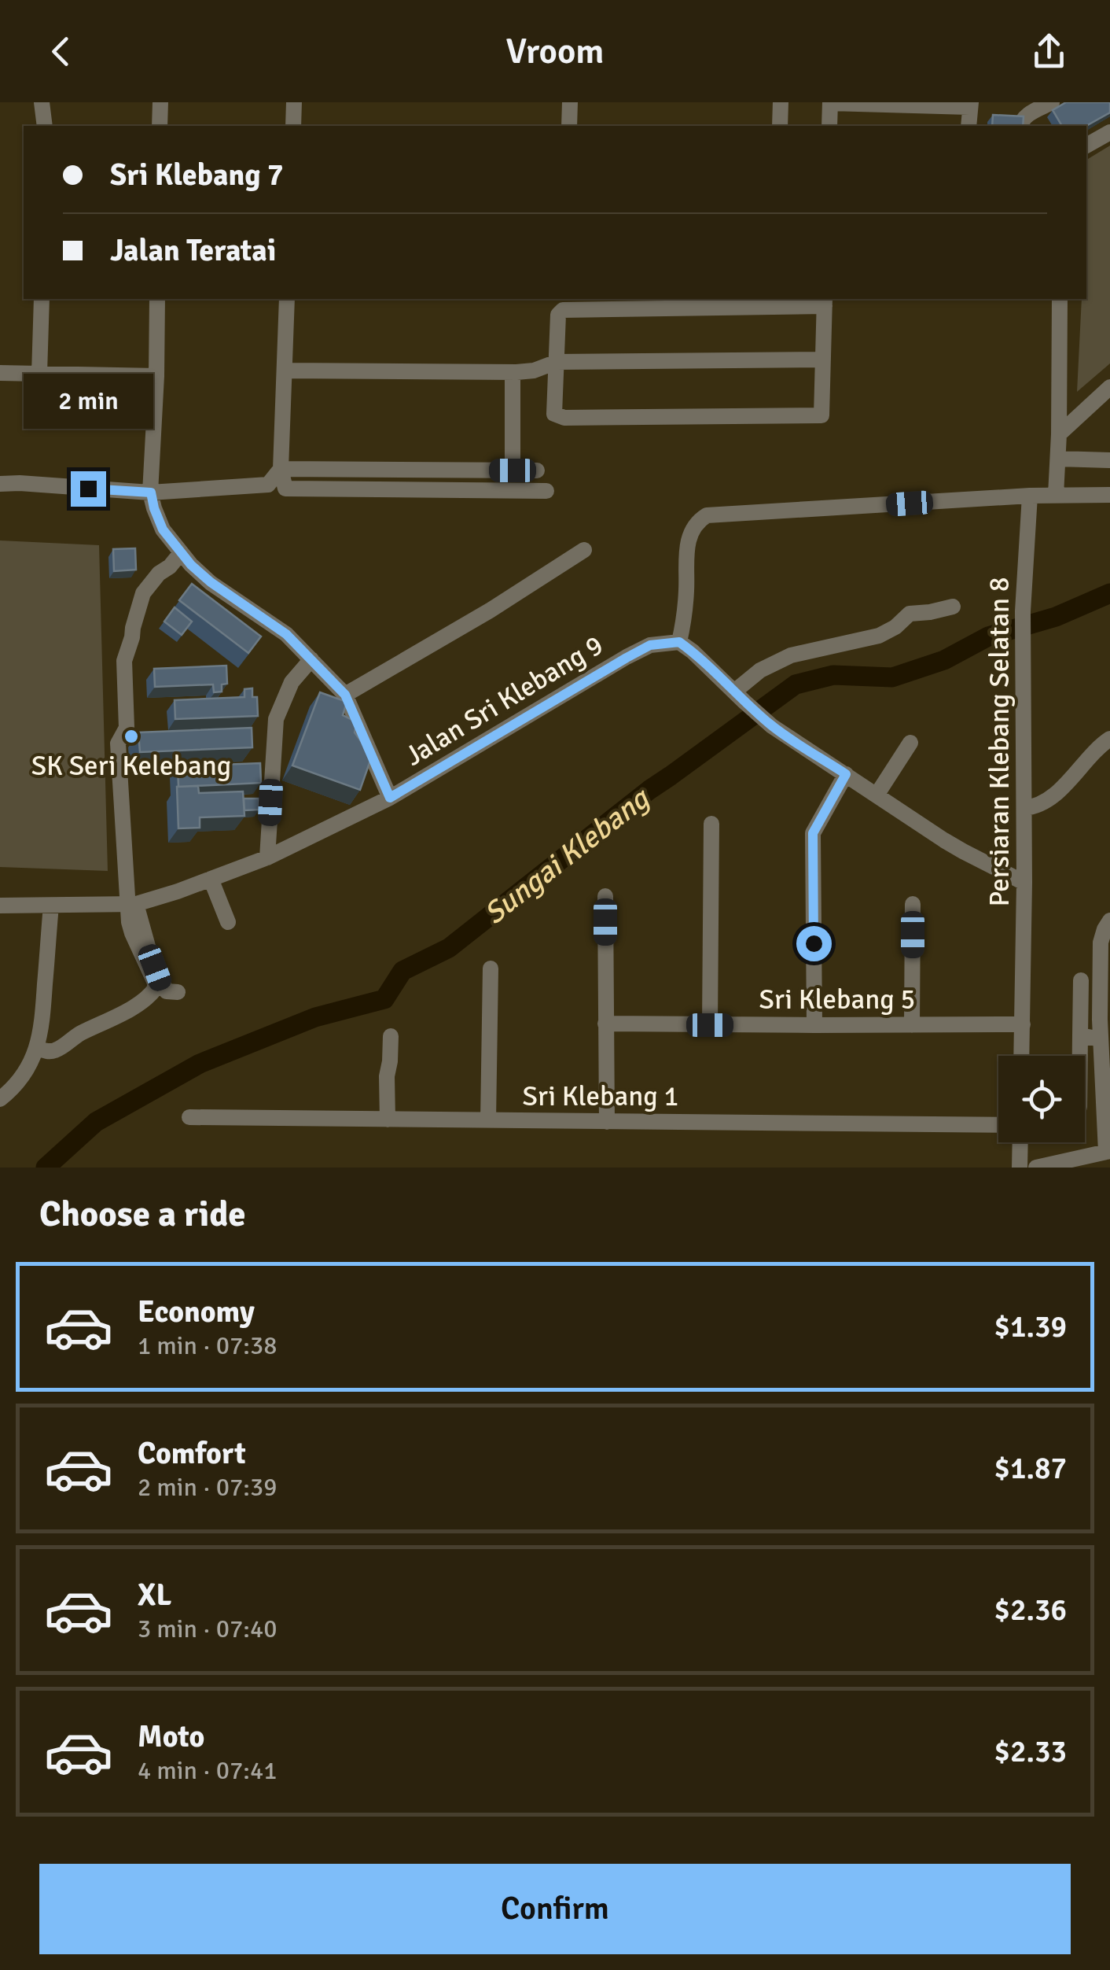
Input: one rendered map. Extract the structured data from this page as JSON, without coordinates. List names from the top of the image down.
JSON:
{
  "streets": {
    "street": [
      "Jalan Sri Klebang 9",
      "Persiaran Klebang Selatan 8",
      "Sri Klebang 5",
      "Sri Klebang 1"
    ]
  },
  "crossings": [
    ["Persiaran Klebang Selatan 8", "Sri Klebang 5"]
  ],
  "water": ["Sungai Klebang"],
  "places": ["SK Seri Kelebang"],
  "page": {
    "header": "Vroom",
    "banner": ["Sri Klebang 7", "Jalan Teratai"],
    "bubble": "2 min",
    "heading": "Choose a ride",
    "list": [
      {
        "name": "Economy",
        "note": "1 min · 07:38",
        "value": "$1.39"
      },
      {
        "name": "Comfort",
        "note": "2 min · 07:39",
        "value": "$1.87"
      },
      {
        "name": "XL",
        "note": "3 min · 07:40",
        "value": "$2.36"
      },
      {
        "name": "Moto",
        "note": "4 min · 07:41",
        "value": "$2.33"
      }
    ],
    "buttons": "Confirm"
  }
}
